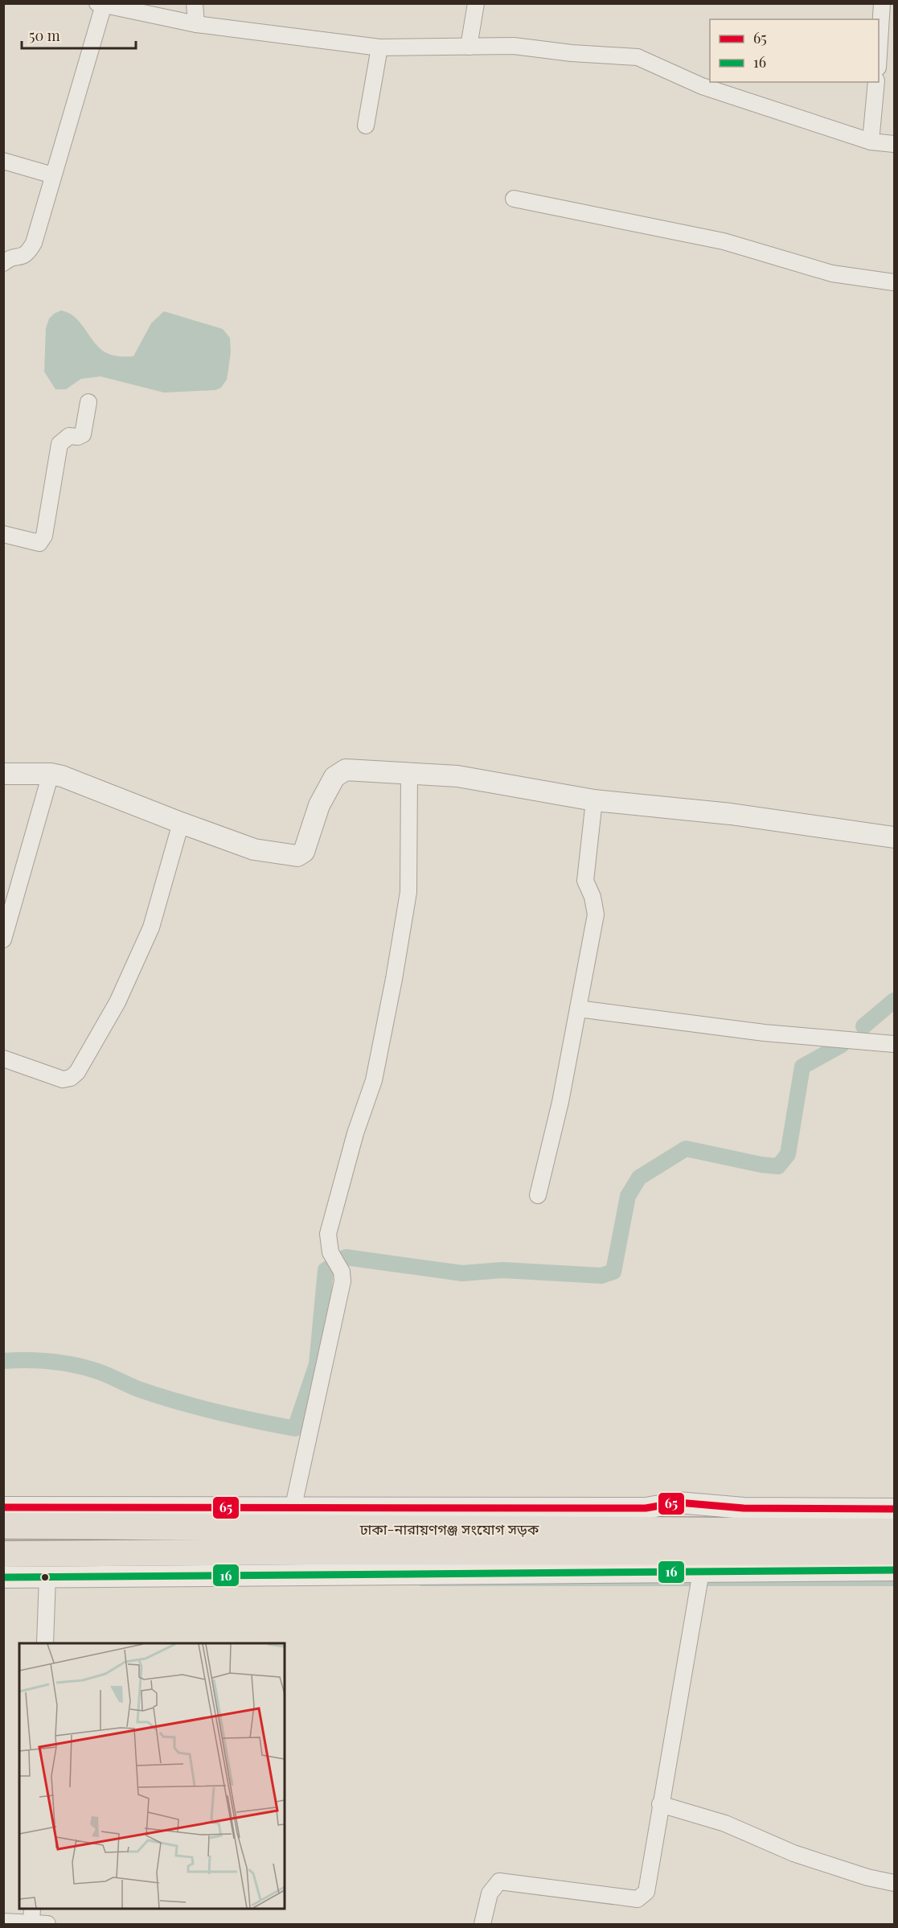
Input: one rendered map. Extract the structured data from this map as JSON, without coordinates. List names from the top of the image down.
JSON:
{
  "streets": {
    "main road": ["ঢাকা-নারায়ণগঞ্জ সংযোগ সড়ক"]
  },
  "lines": ["transit line 65", "transit line 16"],
  "legend": ["65", "16"],
  "scale_bar": "50 m"
}
